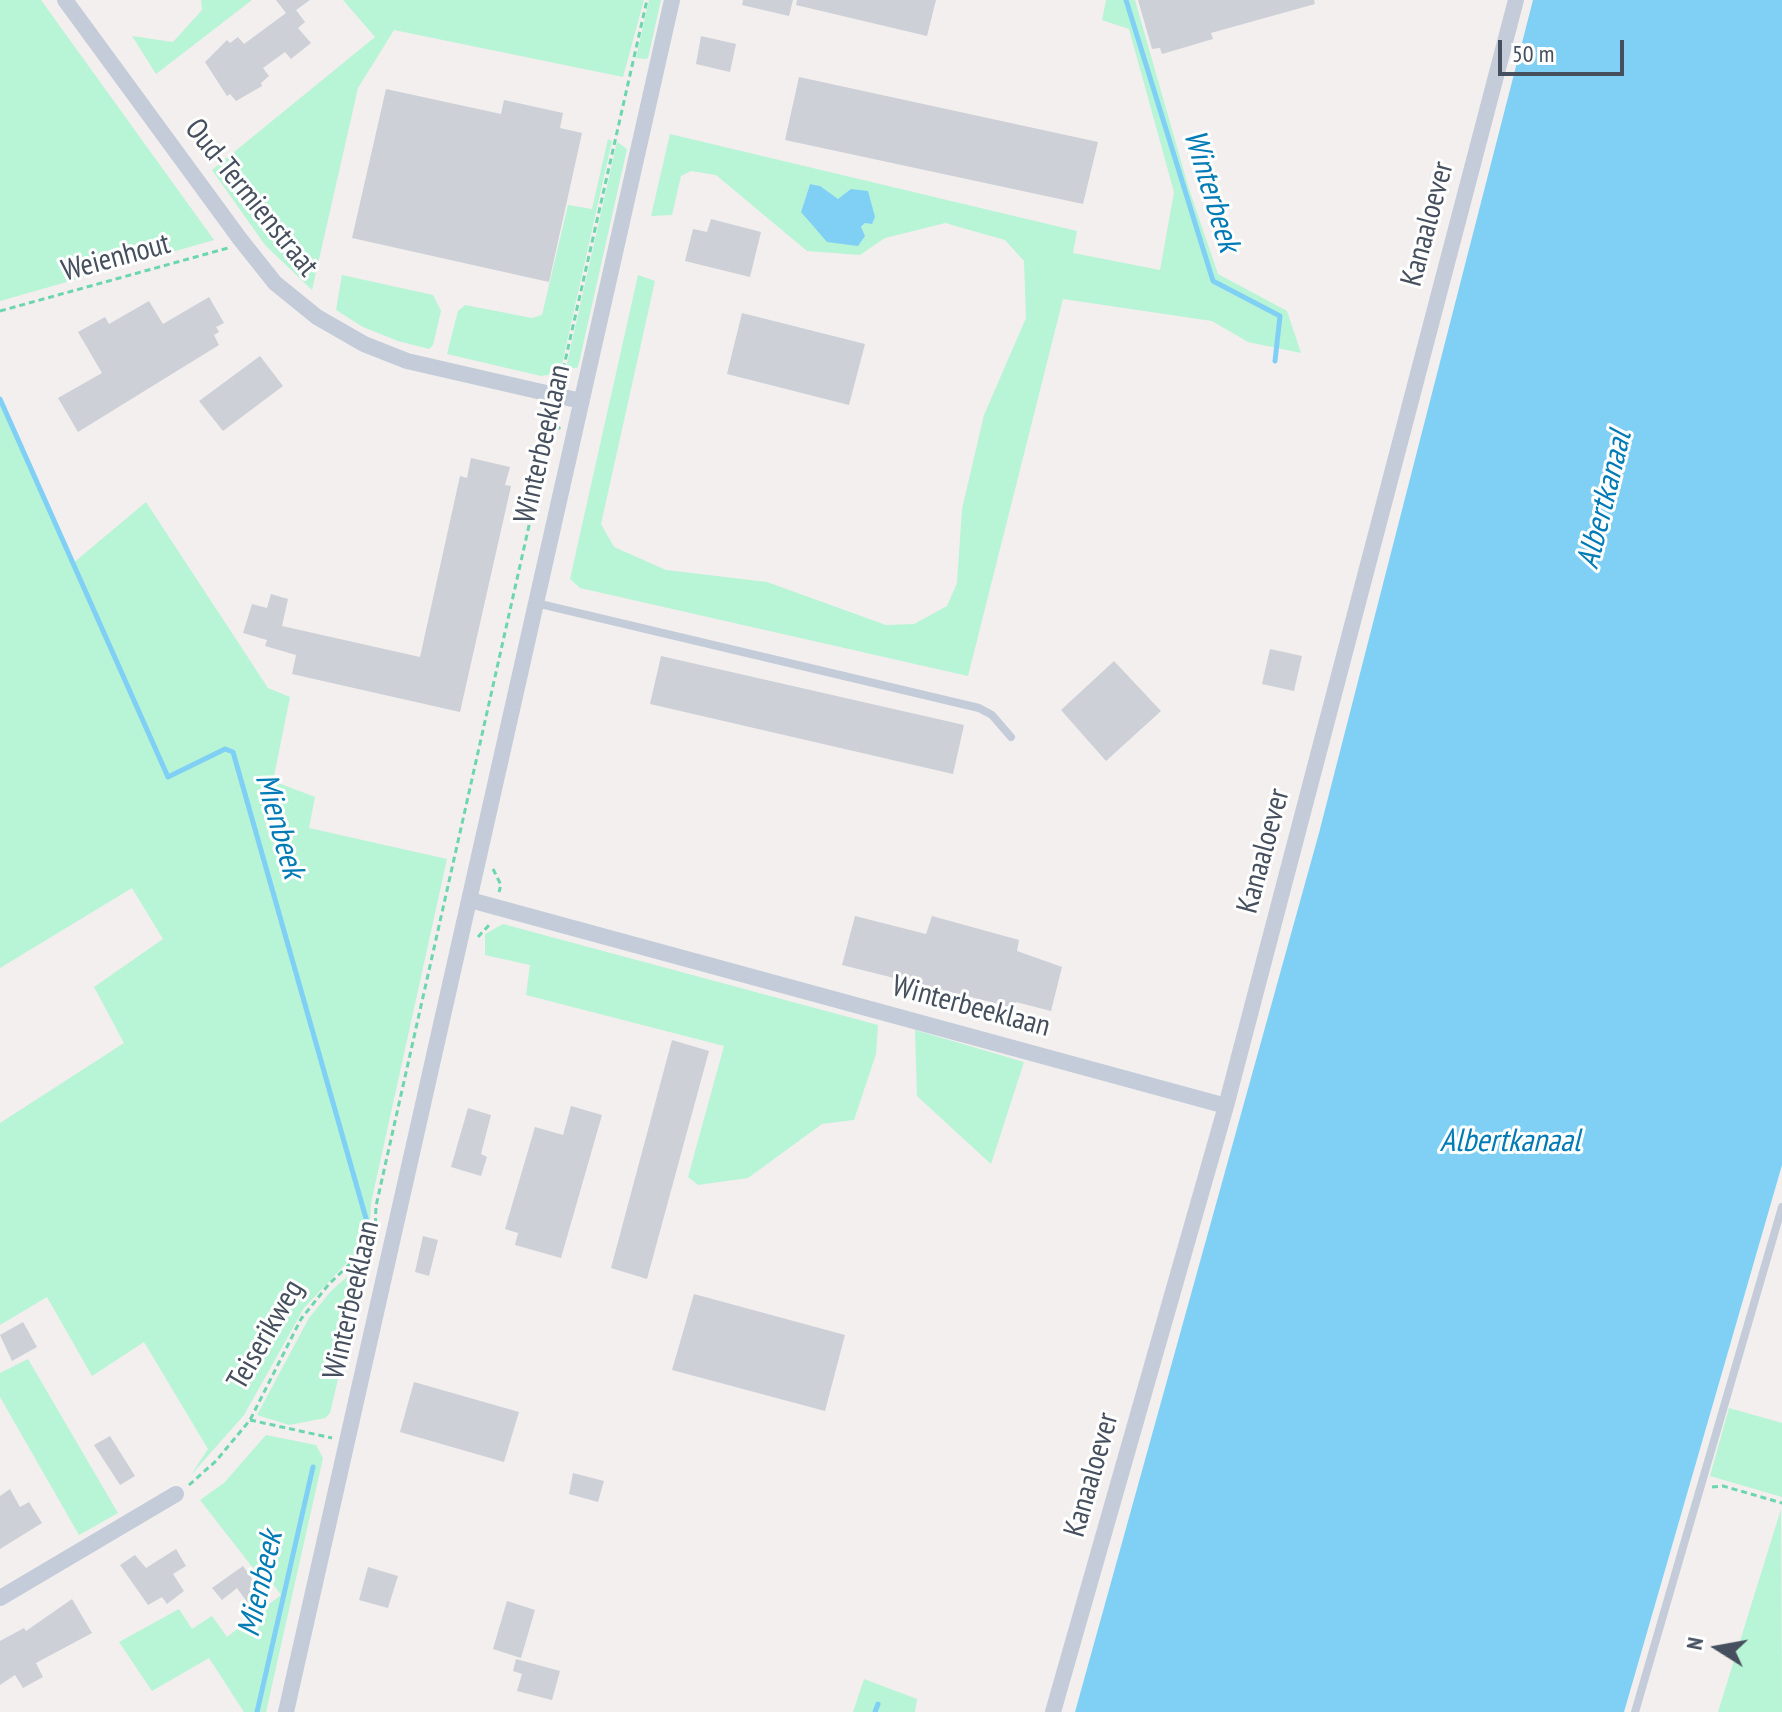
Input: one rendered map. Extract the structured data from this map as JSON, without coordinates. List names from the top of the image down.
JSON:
{
  "streets": {
    "street": ["Oud-Termienstraat", "Kanaaloever", "Winterbeeklaan"],
    "path": ["Weienhout", "Teiserikweg"]
  },
  "crossings": [
    ["Oud-Termienstraat", "Weienhout"],
    ["Oud-Termienstraat", "Winterbeeklaan"],
    ["Kanaaloever", "Winterbeeklaan"],
    ["Winterbeeklaan", "Teiserikweg"]
  ],
  "water": ["Winterbeek", "Albertkanaal", "Mienbeek"],
  "scale_bar": "50 m",
  "north": "left"
}
